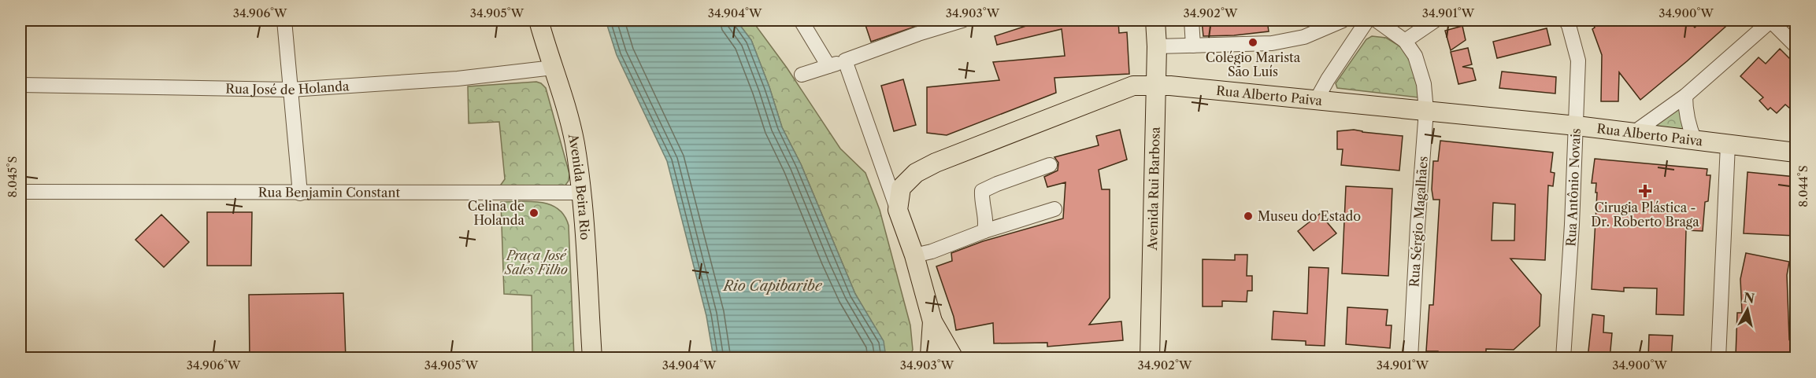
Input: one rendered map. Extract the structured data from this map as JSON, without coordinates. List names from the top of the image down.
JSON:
{
  "streets": {
    "main road": ["Rua Alberto Paiva", "Avenida Beira Rio", "Avenida Rui Barbosa"],
    "street": [
      "Rua José de Holanda",
      "Rua Antônio Novais",
      "Rua Benjamin Constant",
      "Rua Sérgio Magalhães"
    ]
  },
  "crossings": [
    ["Rua José de Holanda", "Avenida Beira Rio"],
    ["Rua Alberto Paiva", "Rua Antônio Novais"],
    ["Rua Alberto Paiva", "Avenida Rui Barbosa"],
    ["Rua Alberto Paiva", "Rua Sérgio Magalhães"],
    ["Avenida Beira Rio", "Rua Benjamin Constant"]
  ],
  "water": ["Rio Capibaribe"],
  "parks": ["Praça José Sales Filho"],
  "places": {
    "other": ["Colégio Marista São Luís", "Celina de Holanda", "Museu do Estado"],
    "health": ["Cirugia Plástica - Dr. Roberto Braga"]
  },
  "north": "top",
  "coordinates": [
    "34.906°W",
    "34.905°W",
    "34.904°W",
    "34.903°W",
    "34.902°W",
    "34.901°W",
    "34.900°W",
    "8.045°S",
    "8.044°S"
  ]
}
